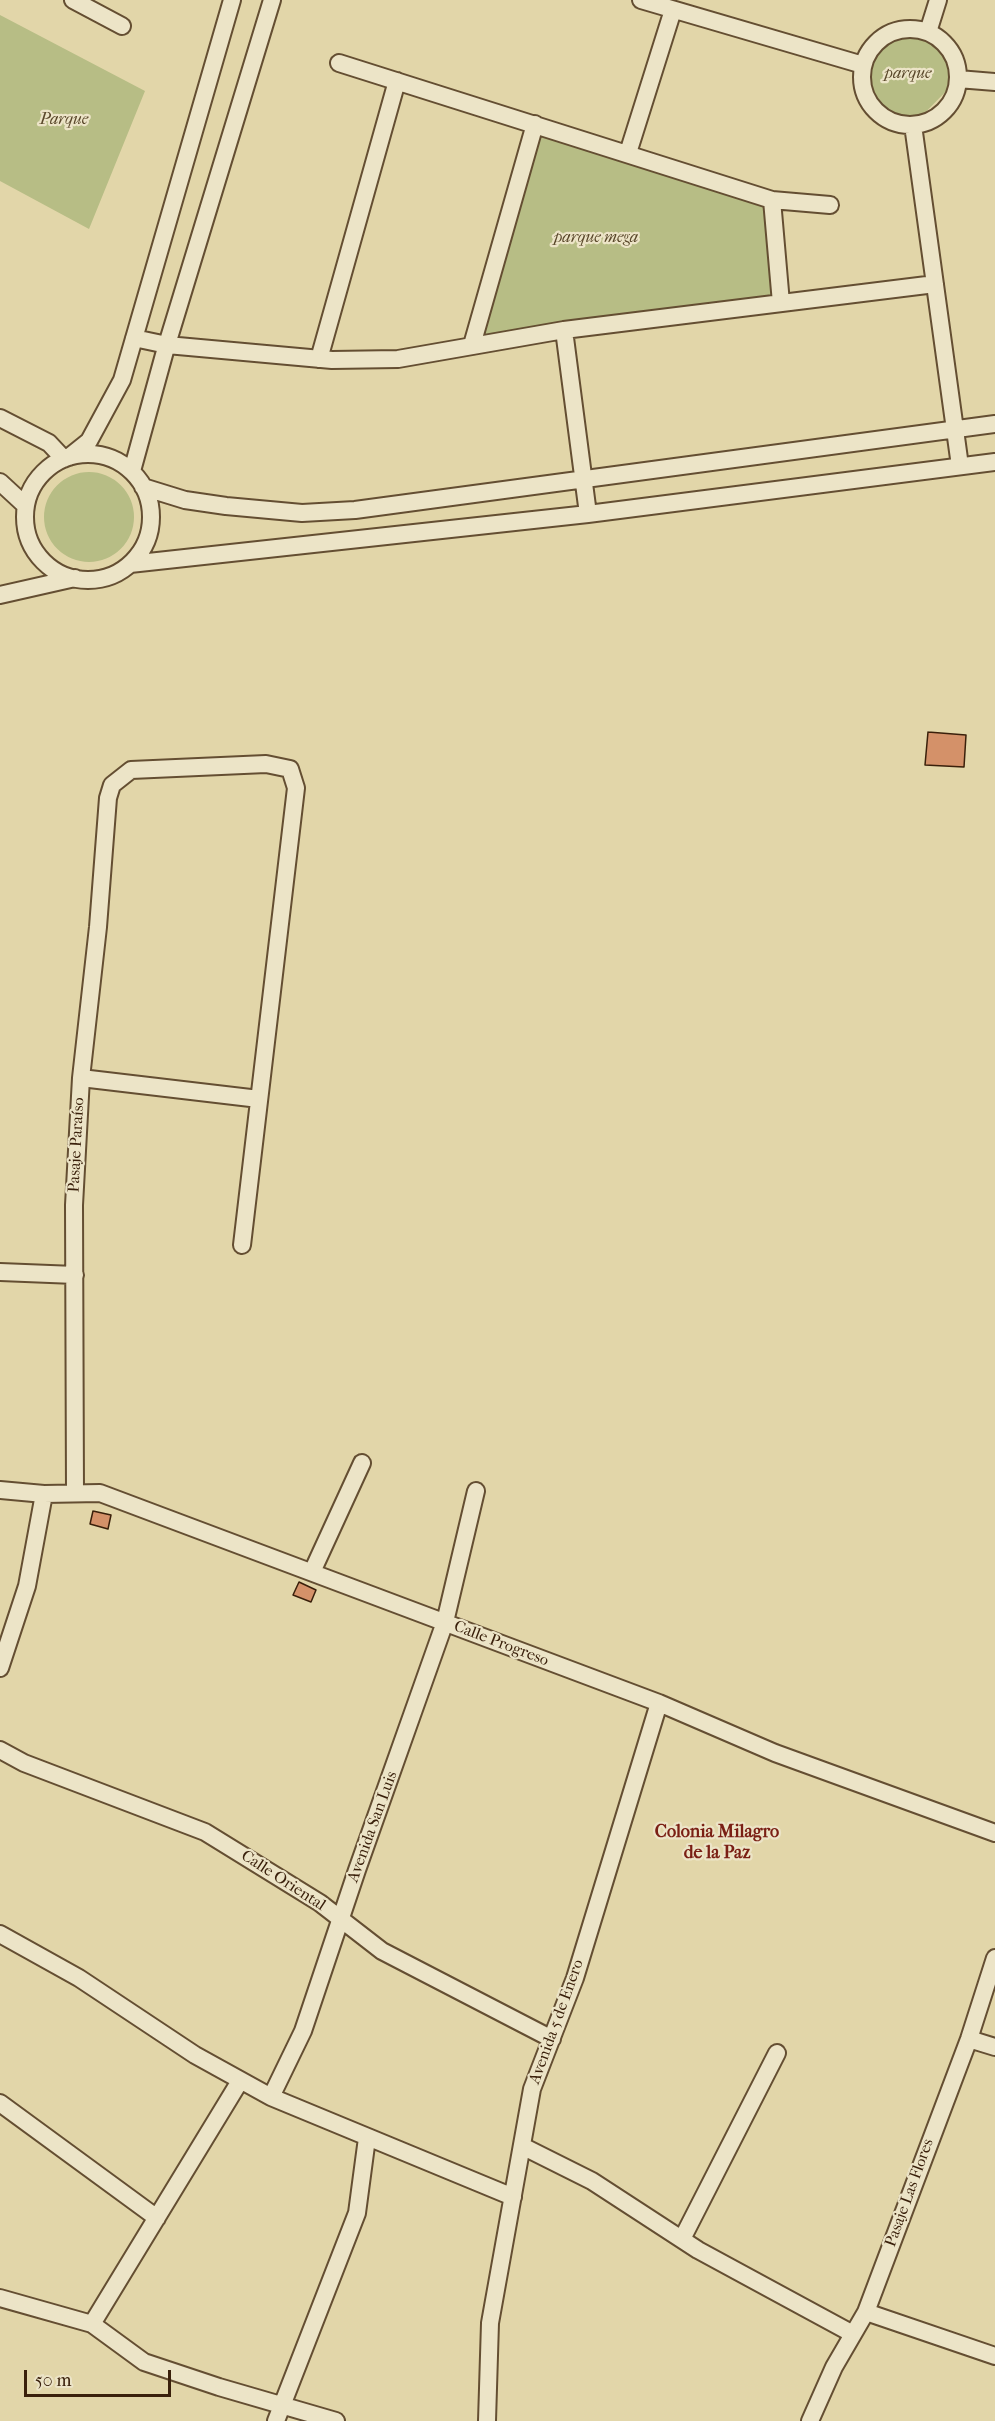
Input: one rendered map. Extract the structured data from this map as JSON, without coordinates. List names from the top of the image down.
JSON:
{
  "streets": {
    "street": [
      "Pasaje Paraíso",
      "Calle Progreso",
      "Avenida San Luis",
      "Calle Oriental",
      "Avenida 5 de Enero",
      "Pasaje Las Flores"
    ]
  },
  "crossings": [
    ["Pasaje Paraíso", "Calle Progreso"],
    ["Calle Progreso", "Avenida San Luis"],
    ["Calle Progreso", "Avenida 5 de Enero"],
    ["Avenida San Luis", "Calle Oriental"],
    ["Calle Oriental", "Avenida 5 de Enero"]
  ],
  "districts": ["Colonia Milagro de la Paz"],
  "parks": ["parque", "Parque", "parque mega"],
  "scale_bar": "50 m"
}
